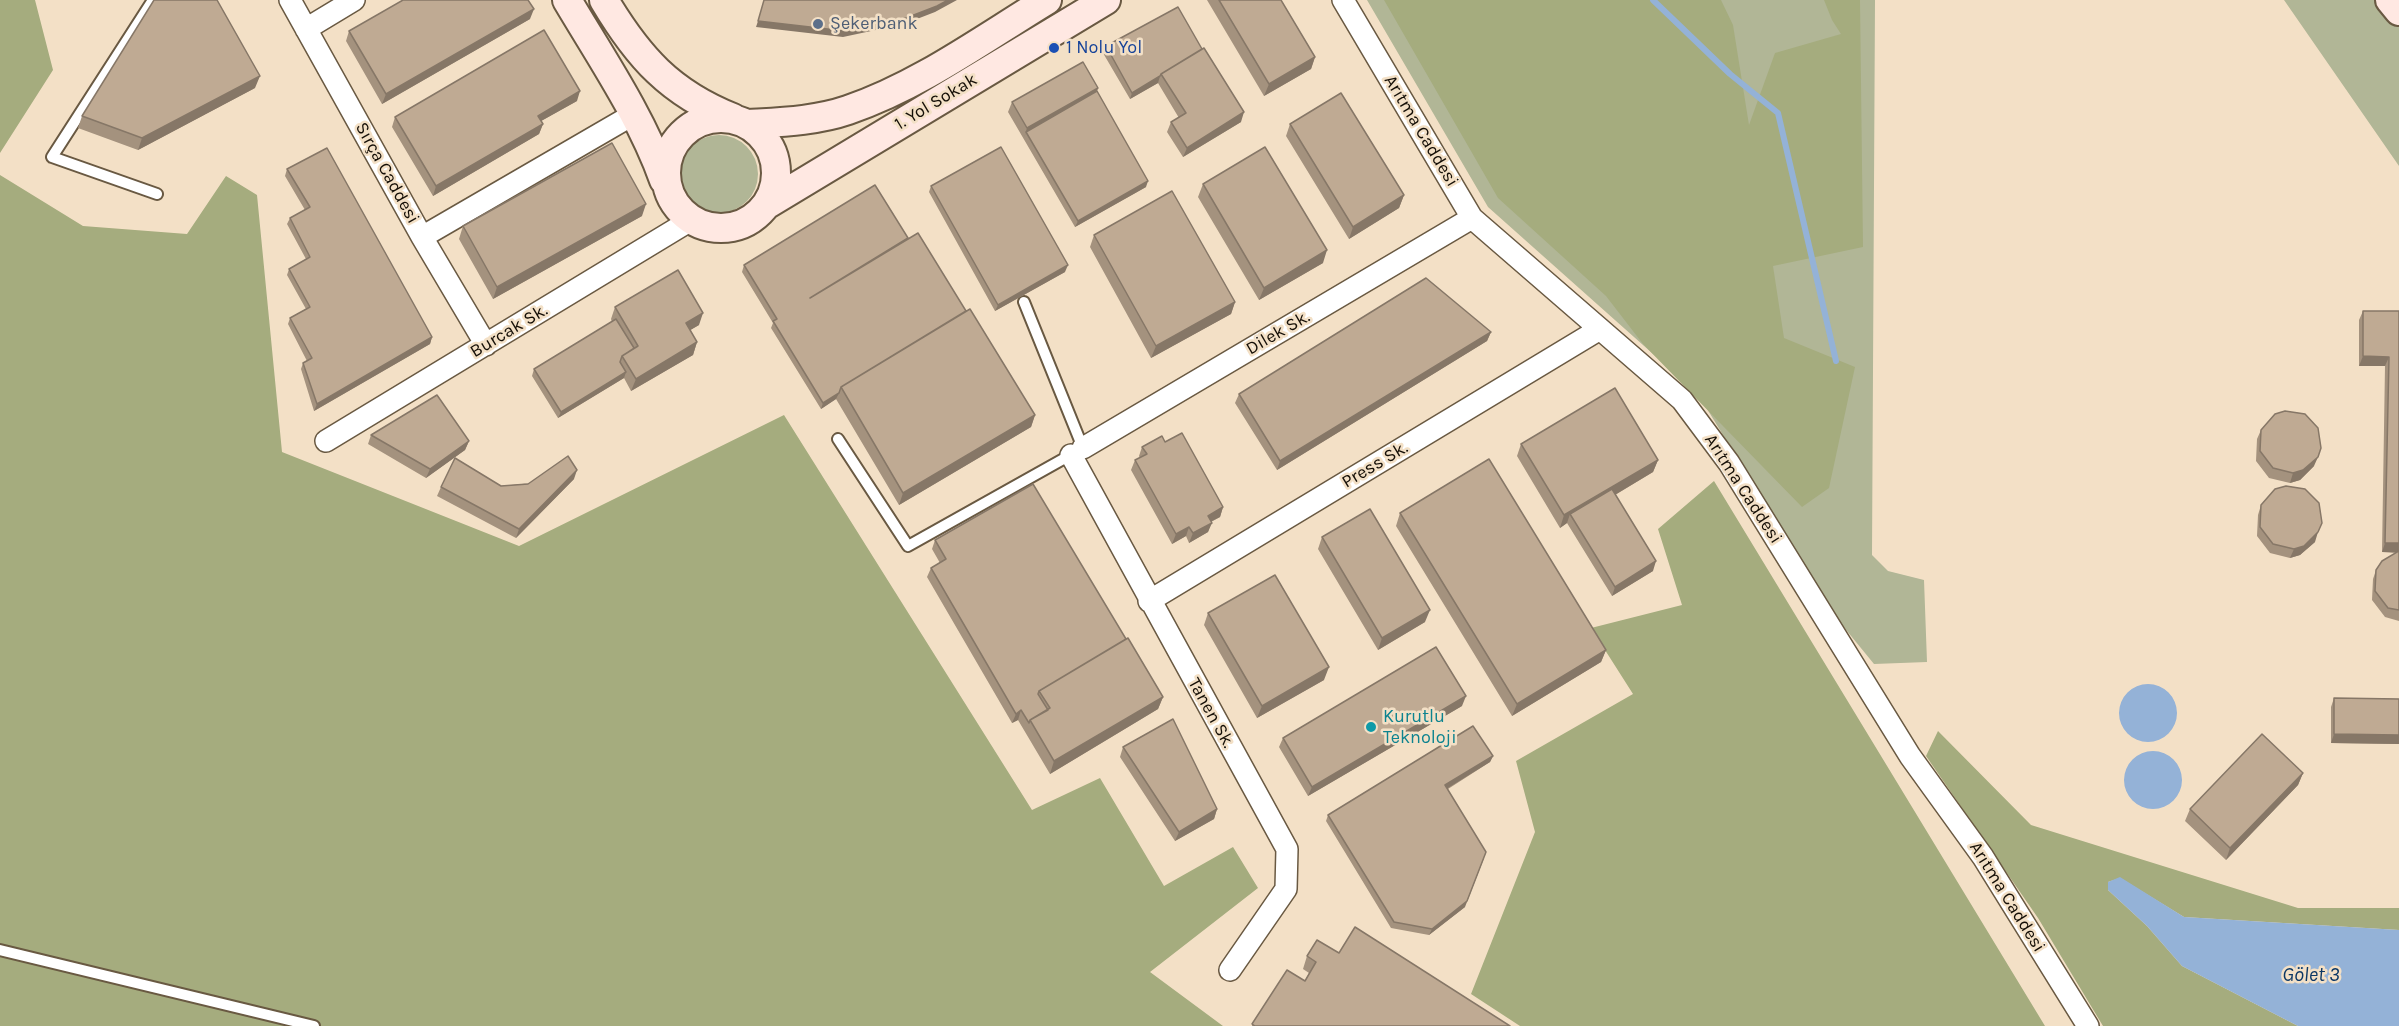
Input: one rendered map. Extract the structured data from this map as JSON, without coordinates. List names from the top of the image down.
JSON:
{
  "streets": {
    "main road": ["1. Yol Sokak"],
    "street": [
      "Arıtma Caddesi",
      "Sırça Caddesi",
      "Burcak Sk.",
      "Dilek Sk.",
      "Press Sk.",
      "Tanen Sk."
    ]
  },
  "crossings": [
    ["1. Yol Sokak", "Burcak Sk."],
    ["Arıtma Caddesi", "Dilek Sk."],
    ["Arıtma Caddesi", "Press Sk."],
    ["Sırça Caddesi", "Burcak Sk."],
    ["Dilek Sk.", "Tanen Sk."],
    ["Press Sk.", "Tanen Sk."]
  ],
  "water": ["Gölet 3"],
  "places": ["Şekerbank", "1 Nolu Yol", "Kurutlu Teknoloji"]
}
